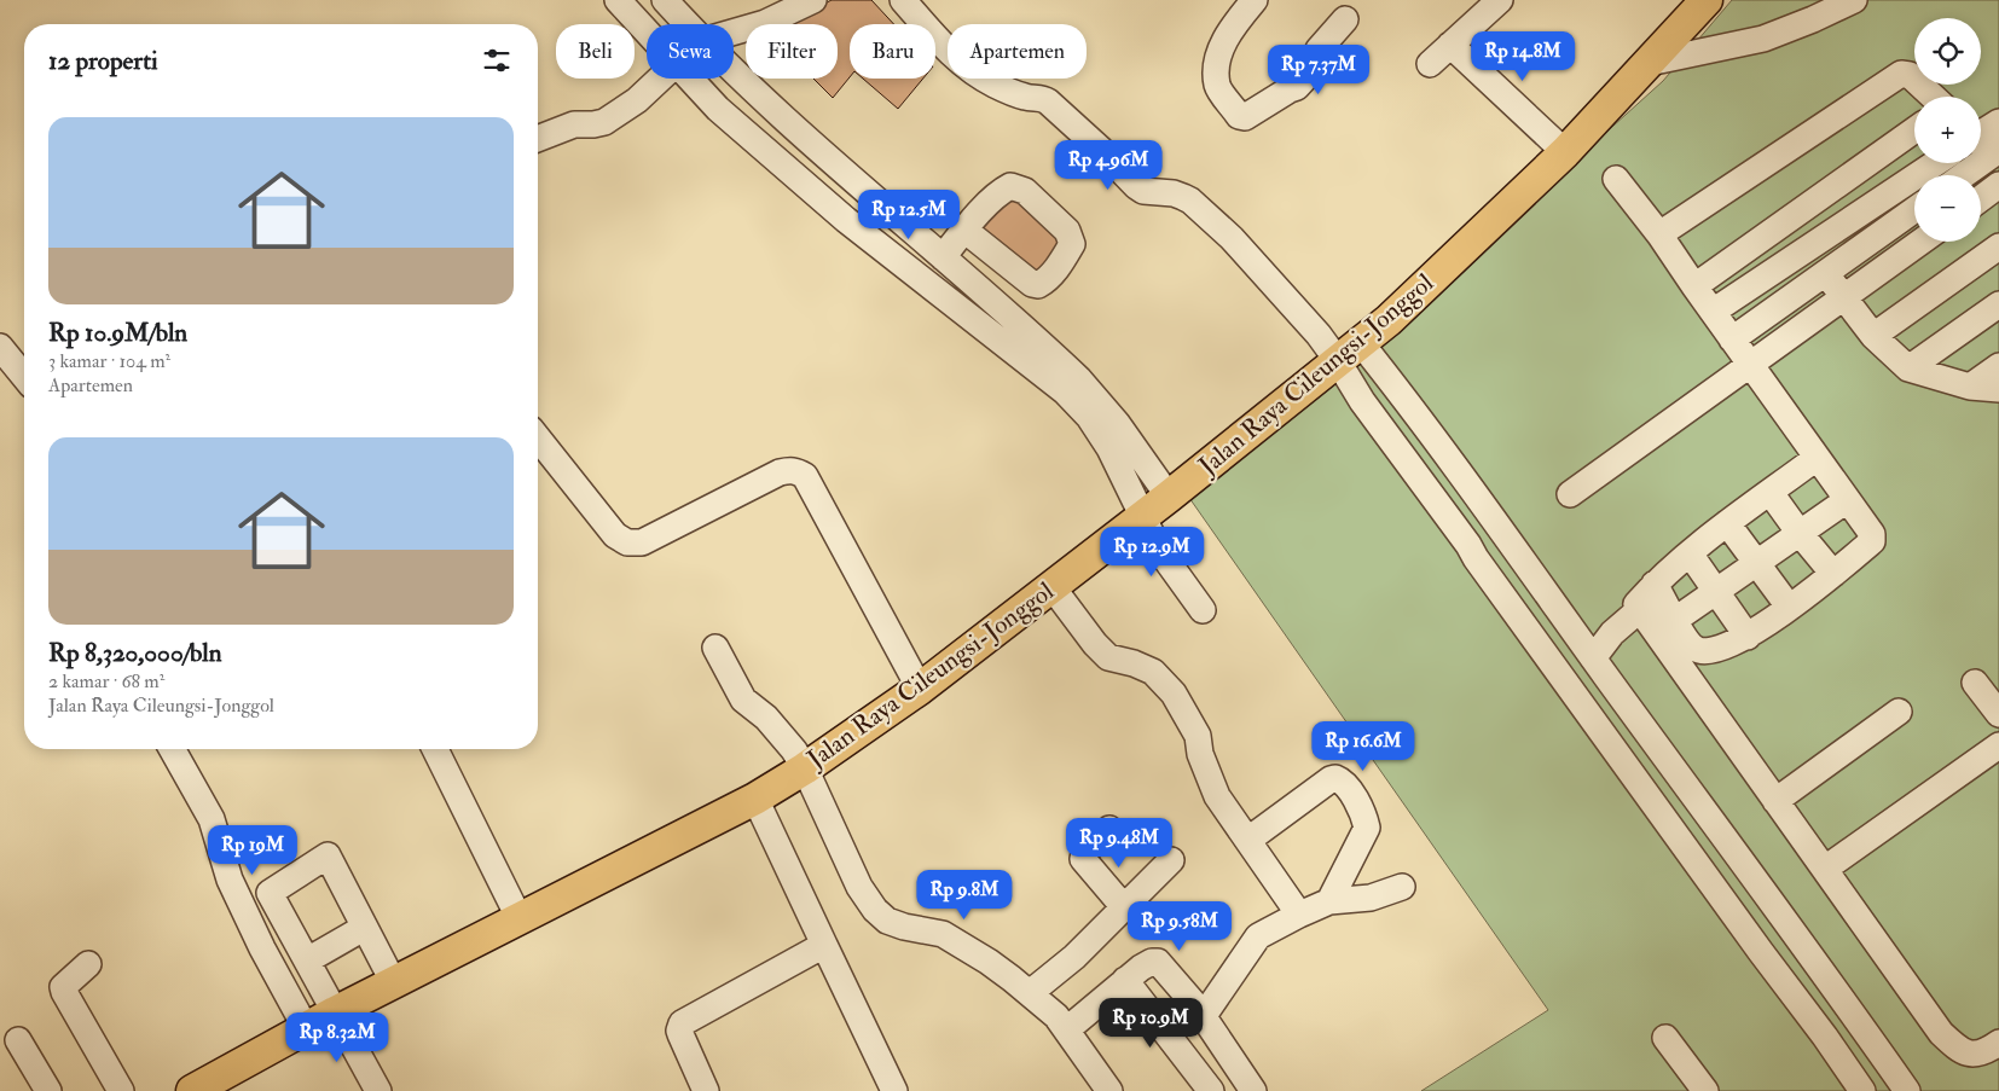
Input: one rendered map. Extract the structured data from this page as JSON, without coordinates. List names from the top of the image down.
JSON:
{
  "streets": {
    "main road": ["Jalan Raya Cileungsi-Jonggol"]
  },
  "page": {
    "map_buttons": ["+", "−"],
    "chip": [
      "Beli",
      "Sewa",
      "Filter",
      "Baru",
      "Apartemen"
    ],
    "heading": "12 properti",
    "price": [
      "Rp 14.8M",
      "Rp 7.37M",
      "Rp 4.96M",
      "Rp 12.5M",
      "Rp 12.9M",
      "Rp 16.6M",
      "Rp 9.48M",
      "Rp 19M",
      "Rp 9.8M",
      "Rp 9.58M",
      "Rp 10.9M",
      "Rp 8.32M"
    ],
    "list": [
      {
        "name": "Rp 10.9M/bln",
        "note": "3 kamar · 104 m² · Apartemen"
      },
      {
        "name": "Rp 8,320,000/bln",
        "note": "2 kamar · 68 m² · Jalan Raya Cileungsi-Jonggol"
      }
    ]
  }
}
